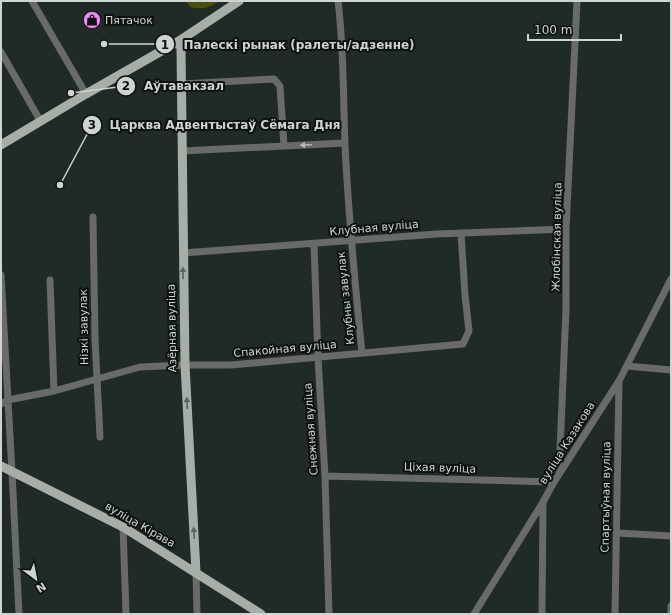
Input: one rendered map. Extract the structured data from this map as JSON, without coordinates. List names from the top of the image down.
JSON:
{
  "streets": {
    "main road": ["Азёрная вуліца", "вуліца Кірава"],
    "street": [
      "Клубная вуліца",
      "Жлобінская вуліца",
      "Клубны завулак",
      "Нізкі завулак",
      "Спакойная вуліца",
      "Снежная вуліца",
      "вуліца Казакова",
      "Ціхая вуліца",
      "Спартыўная вуліца"
    ]
  },
  "crossings": [
    ["Клубная вуліца", "Жлобінская вуліца"],
    ["Клубная вуліца", "Клубны завулак"],
    ["Клубная вуліца", "Азёрная вуліца"],
    ["Клубная вуліца", "Спакойная вуліца"],
    ["Клубная вуліца", "Снежная вуліца"],
    ["Жлобінская вуліца", "вуліца Казакова"],
    ["Клубны завулак", "Спакойная вуліца"],
    ["Нізкі завулак", "Спакойная вуліца"],
    ["Азёрная вуліца", "Спакойная вуліца"],
    ["Азёрная вуліца", "вуліца Кірава"],
    ["Спакойная вуліца", "Снежная вуліца"],
    ["Снежная вуліца", "Ціхая вуліца"],
    ["вуліца Казакова", "Ціхая вуліца"],
    ["вуліца Казакова", "Спартыўная вуліца"]
  ],
  "one_way": ["Азёрная вуліца"],
  "places": {
    "shop": ["Пятачок"],
    "other": ["Палескі рынак (ралеты/адзенне)", "Аўтавакзал", "Царква Адвентыстаў Сёмага Дня"]
  },
  "scale_bar": "100 m",
  "north": "bottom right"
}
